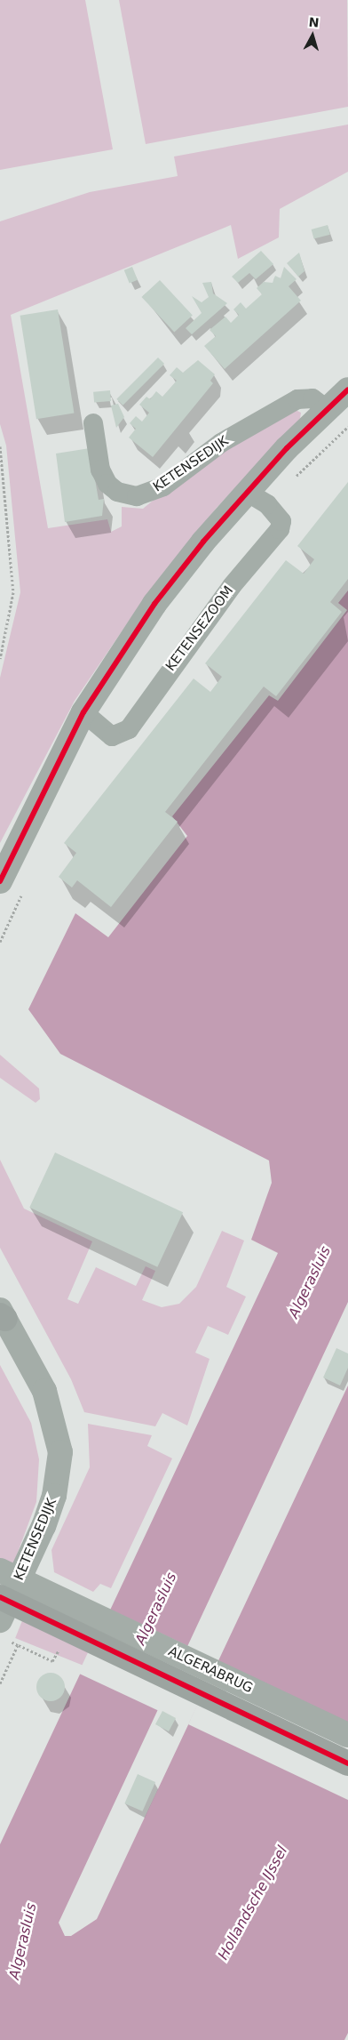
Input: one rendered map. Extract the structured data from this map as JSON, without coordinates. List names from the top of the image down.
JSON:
{
  "streets": {
    "main road": ["ALGERABRUG"],
    "street": ["KETENSEDIJK", "KETENSEZOOM"]
  },
  "water": ["Algerasluis", "Hollandsche IJssel"],
  "north": "top"
}
